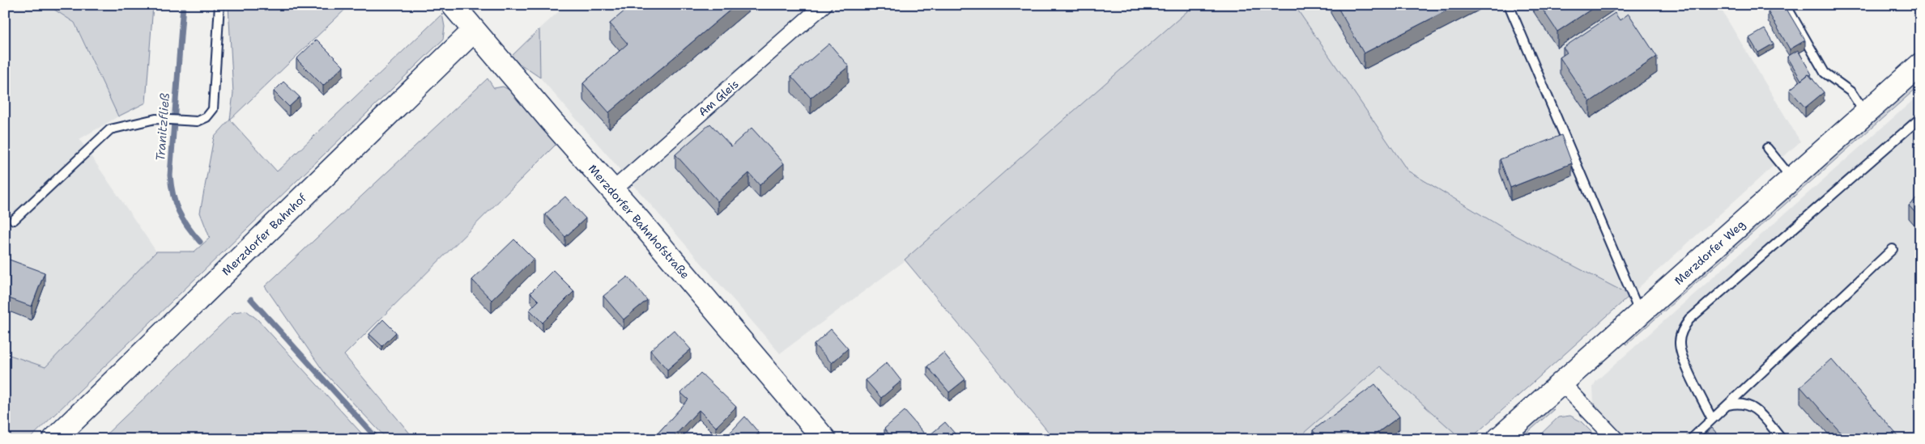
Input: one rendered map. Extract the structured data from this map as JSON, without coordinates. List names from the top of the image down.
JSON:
{
  "streets": {
    "street": [
      "Am Gleis",
      "Merzdorfer Bahnhofstraße",
      "Merzdorfer Bahnhof",
      "Merzdorfer Weg"
    ]
  },
  "crossings": [
    ["Am Gleis", "Merzdorfer Bahnhofstraße"],
    ["Merzdorfer Bahnhofstraße", "Merzdorfer Bahnhof"]
  ],
  "water": ["Tranitzfließ"]
}
